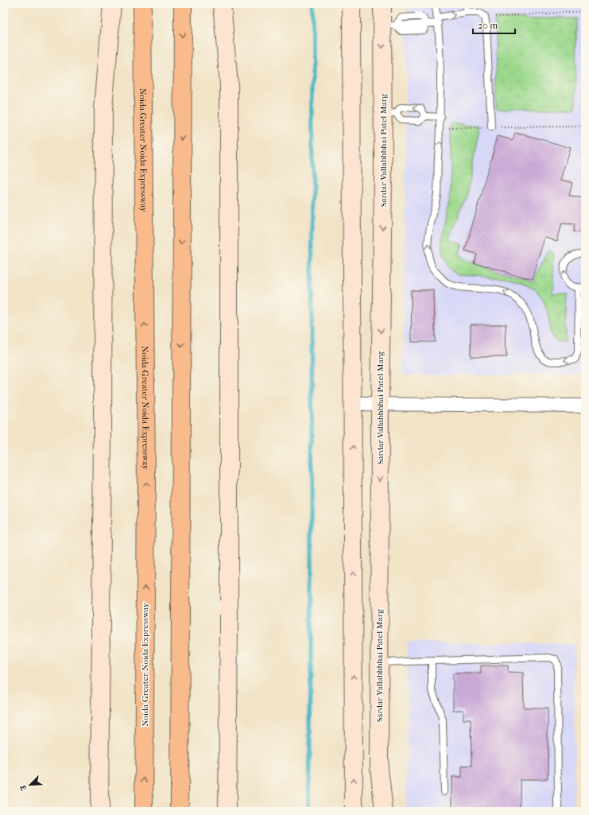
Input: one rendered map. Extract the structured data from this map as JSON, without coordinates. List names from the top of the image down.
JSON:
{
  "streets": {
    "highway": ["Noida-Greater Noida Expressway"],
    "street": ["Sardar Vallabhbhai Patel Marg"]
  },
  "scale_bar": "20 m",
  "north": "bottom left"
}
